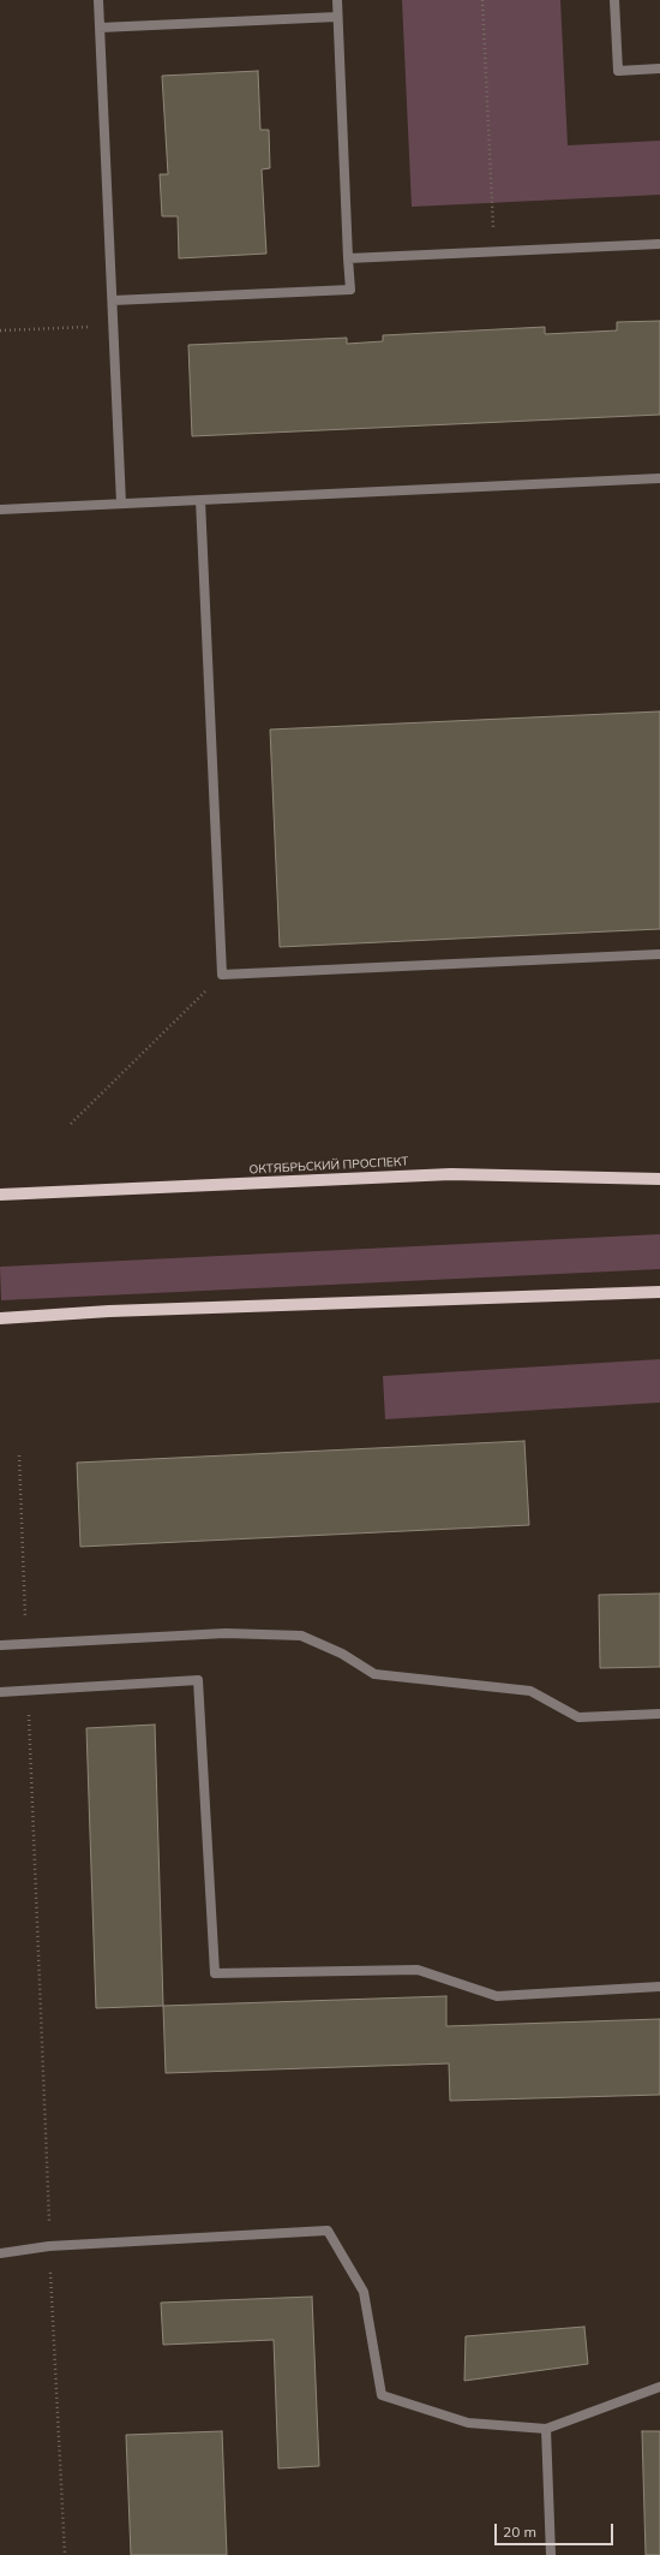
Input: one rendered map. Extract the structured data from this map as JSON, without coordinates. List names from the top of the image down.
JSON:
{
  "streets": {
    "main road": ["ОКТЯБРЬСКИЙ ПРОСПЕКТ"]
  },
  "scale_bar": "20 m"
}
